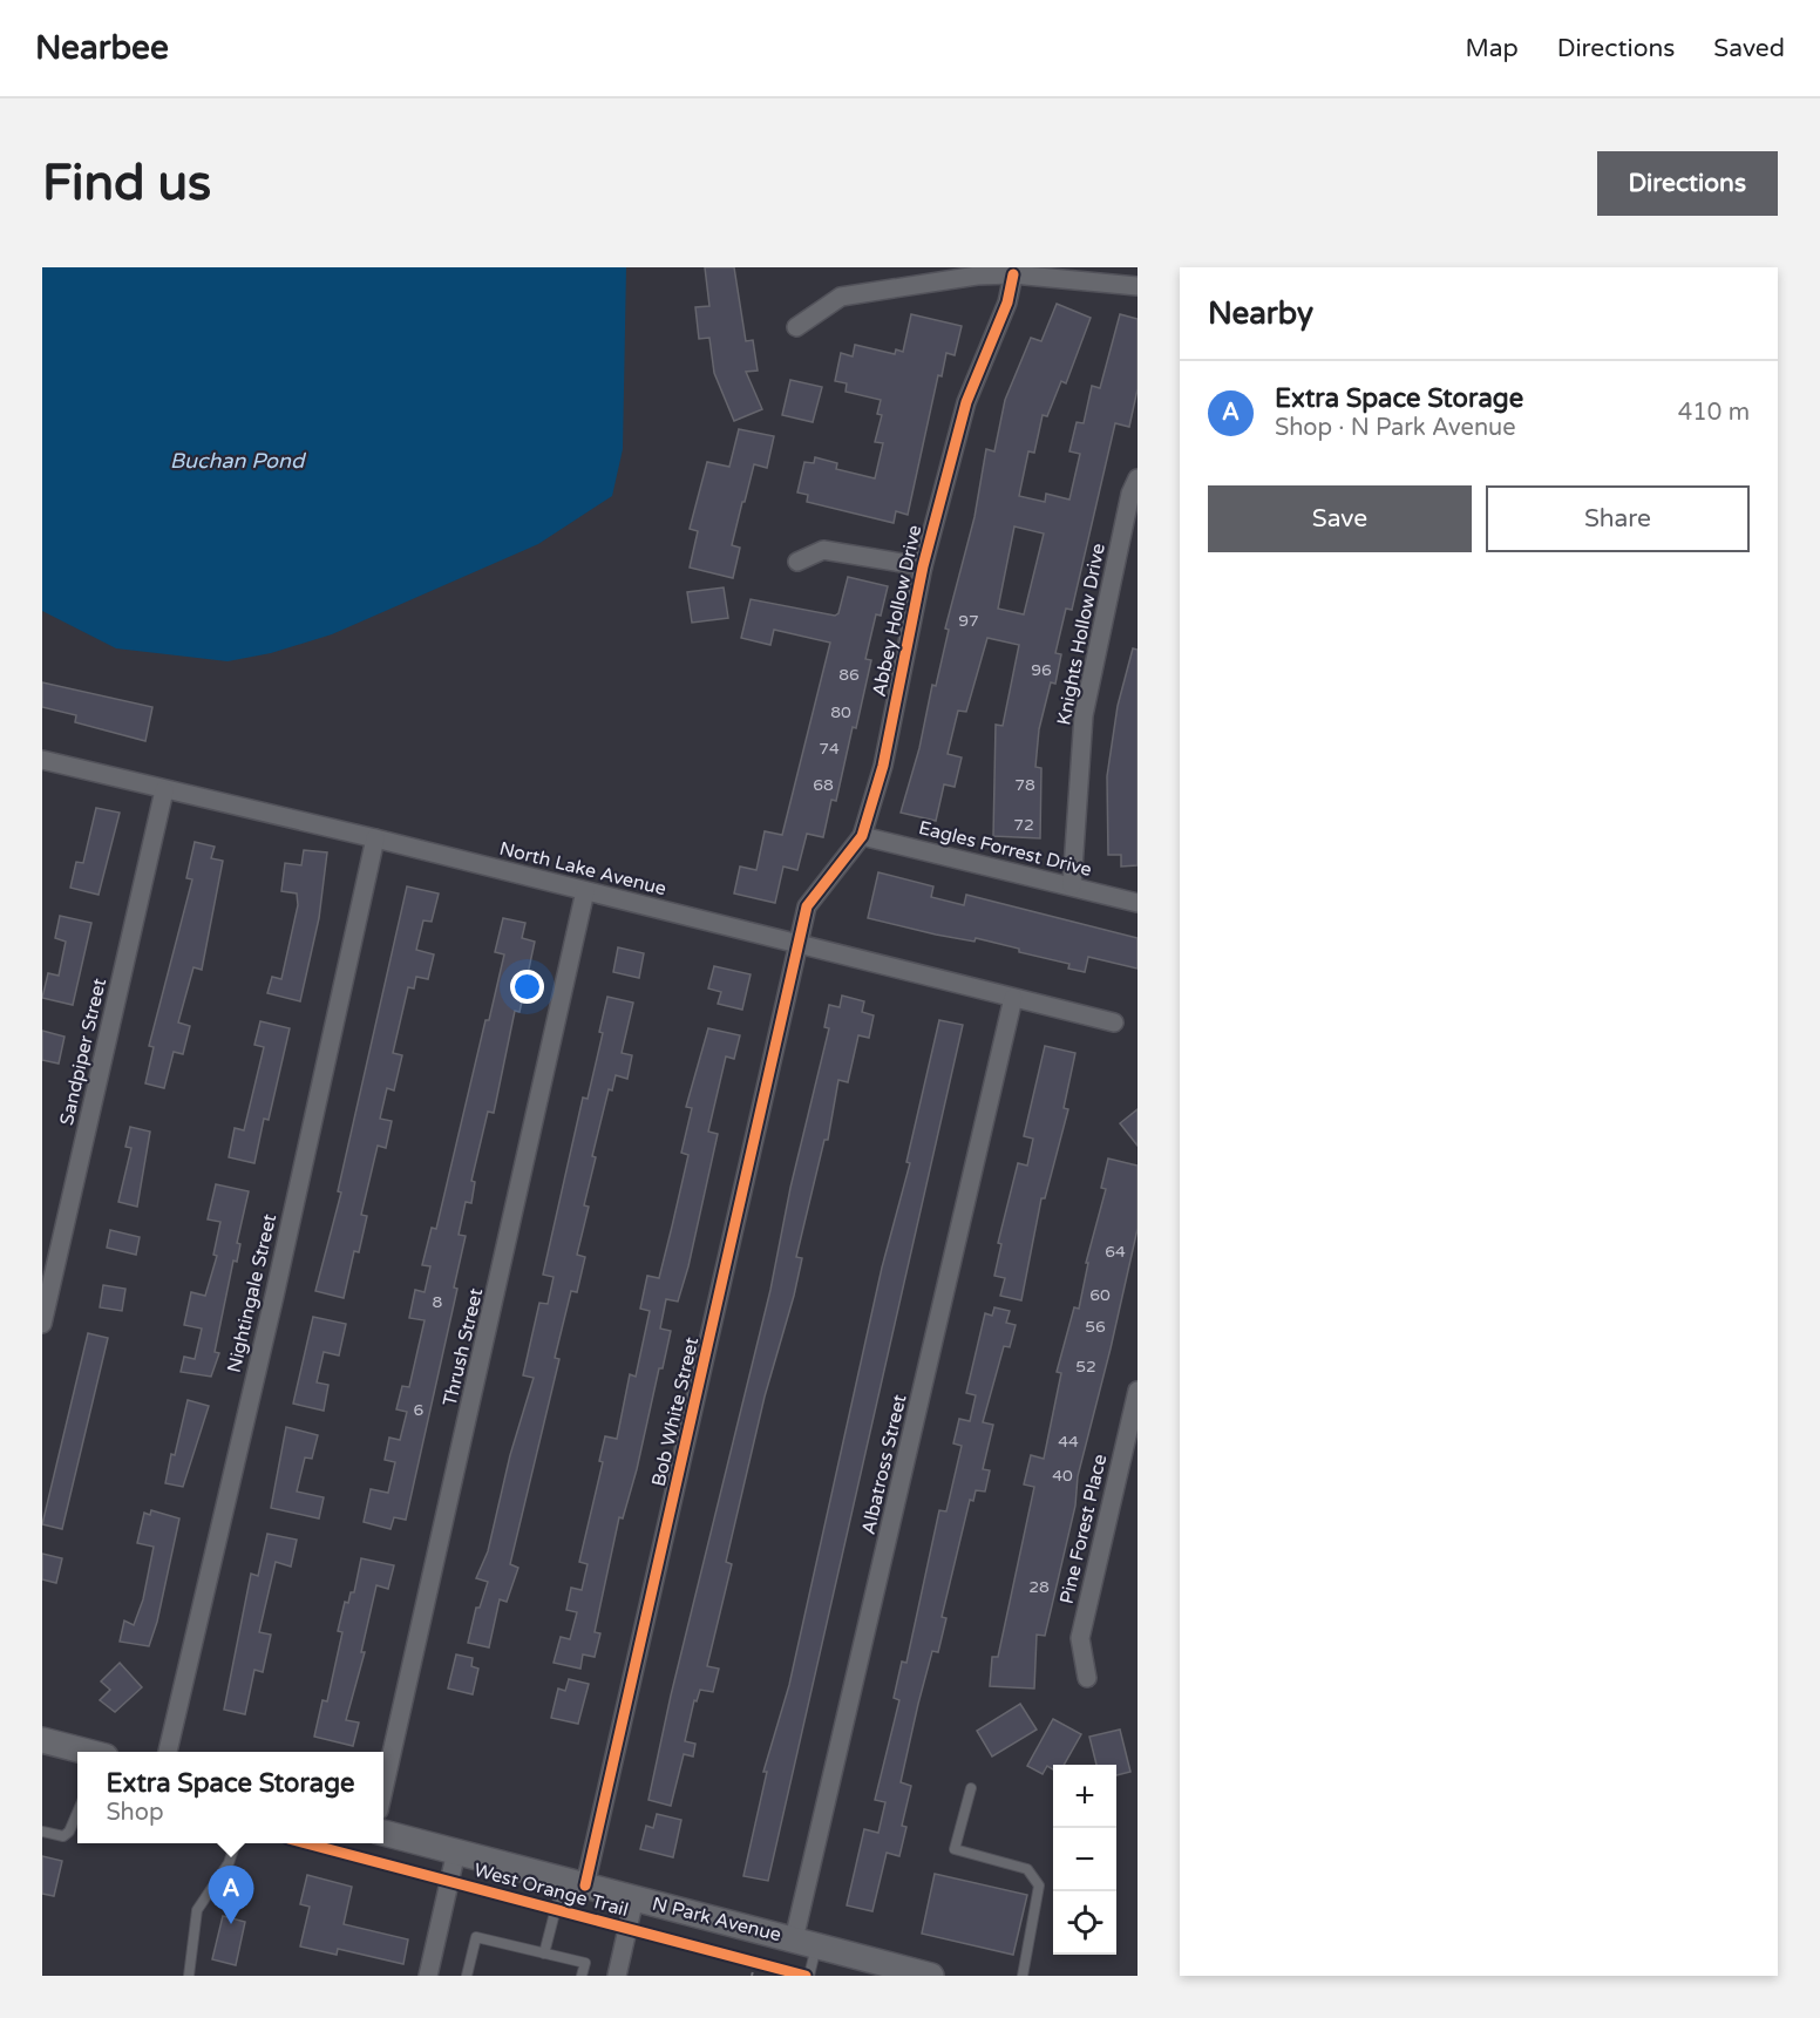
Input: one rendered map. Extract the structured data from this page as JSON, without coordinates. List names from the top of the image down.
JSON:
{
  "streets": {
    "main road": ["N Park Avenue"],
    "street": [
      "Abbey Hollow Drive",
      "Knights Hollow Drive",
      "Eagles Forrest Drive",
      "North Lake Avenue",
      "Sandpiper Street",
      "Nightingale Street",
      "Thrush Street",
      "Bob White Street",
      "Albatross Street",
      "Pine Forest Place"
    ],
    "cycle path": ["West Orange Trail"]
  },
  "crossings": [
    ["Abbey Hollow Drive", "Eagles Forrest Drive"],
    ["Abbey Hollow Drive", "North Lake Avenue"],
    ["Abbey Hollow Drive", "Bob White Street"],
    ["Knights Hollow Drive", "Eagles Forrest Drive"],
    ["North Lake Avenue", "Sandpiper Street"],
    ["North Lake Avenue", "Nightingale Street"],
    ["North Lake Avenue", "Thrush Street"],
    ["North Lake Avenue", "Bob White Street"],
    ["North Lake Avenue", "Albatross Street"],
    ["Bob White Street", "N Park Avenue"],
    ["Albatross Street", "N Park Avenue"]
  ],
  "water": ["Buchan Pond"],
  "house_numbers": [
    "97",
    "96",
    "86",
    "80",
    "74",
    "68",
    "78",
    "72",
    "64",
    "60",
    "8",
    "56",
    "52",
    "6",
    "44",
    "40",
    "28"
  ],
  "page": {
    "header": "Nearbee",
    "nav": ["Map", "Directions", "Saved"],
    "buttons": [
      "Directions",
      ["Save", "Share"]
    ],
    "title": "Find us",
    "heading": "Nearby",
    "list": [
      {
        "mark": "A",
        "name": "Extra Space Storage",
        "note": "Shop · N Park Avenue",
        "value": "410 m"
      }
    ],
    "popup": ["Extra Space Storage", "Shop"],
    "map_buttons": ["+", "−"],
    "pins": "A"
  }
}
